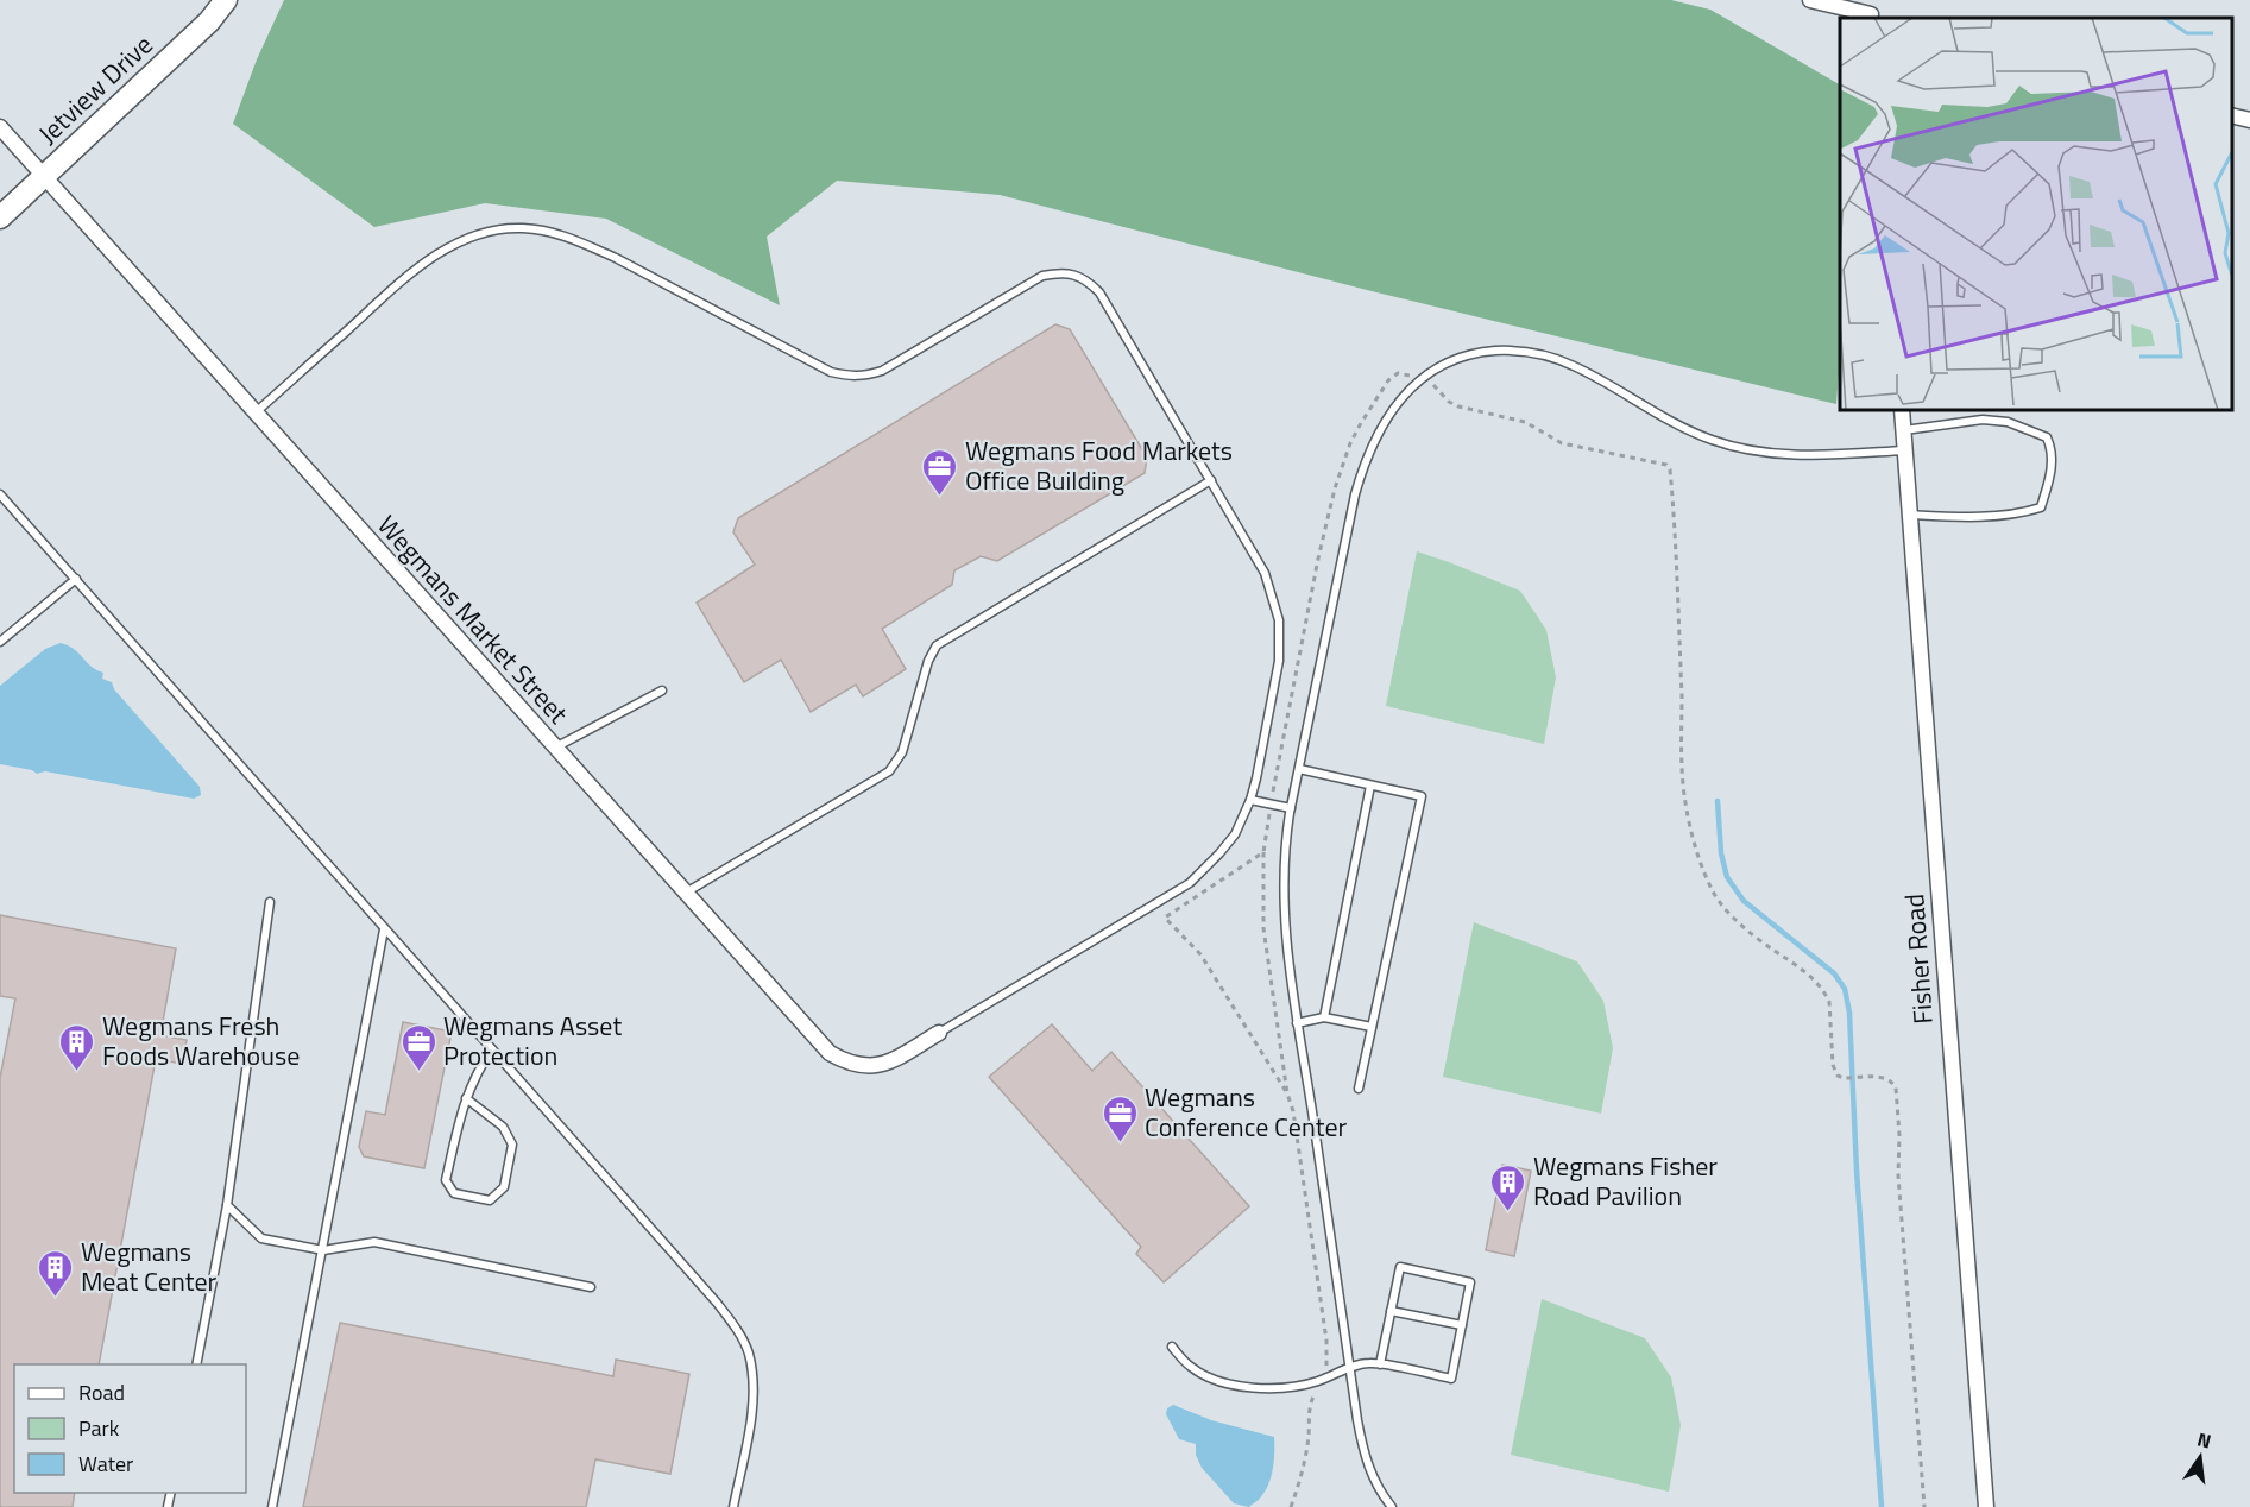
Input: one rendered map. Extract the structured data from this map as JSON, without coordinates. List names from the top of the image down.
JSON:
{
  "streets": {
    "street": ["Jetview Drive", "Wegmans Market Street", "Fisher Road"]
  },
  "crossings": [
    ["Jetview Drive", "Wegmans Market Street"]
  ],
  "places": {
    "office": ["Wegmans Food Markets Office Building", "Wegmans Asset Protection", "Wegmans Conference Center"],
    "building": ["Wegmans Fresh Foods Warehouse", "Wegmans Fisher Road Pavilion", "Wegmans Meat Center"]
  },
  "legend": ["Road", "Park", "Water"],
  "north": "top"
}
